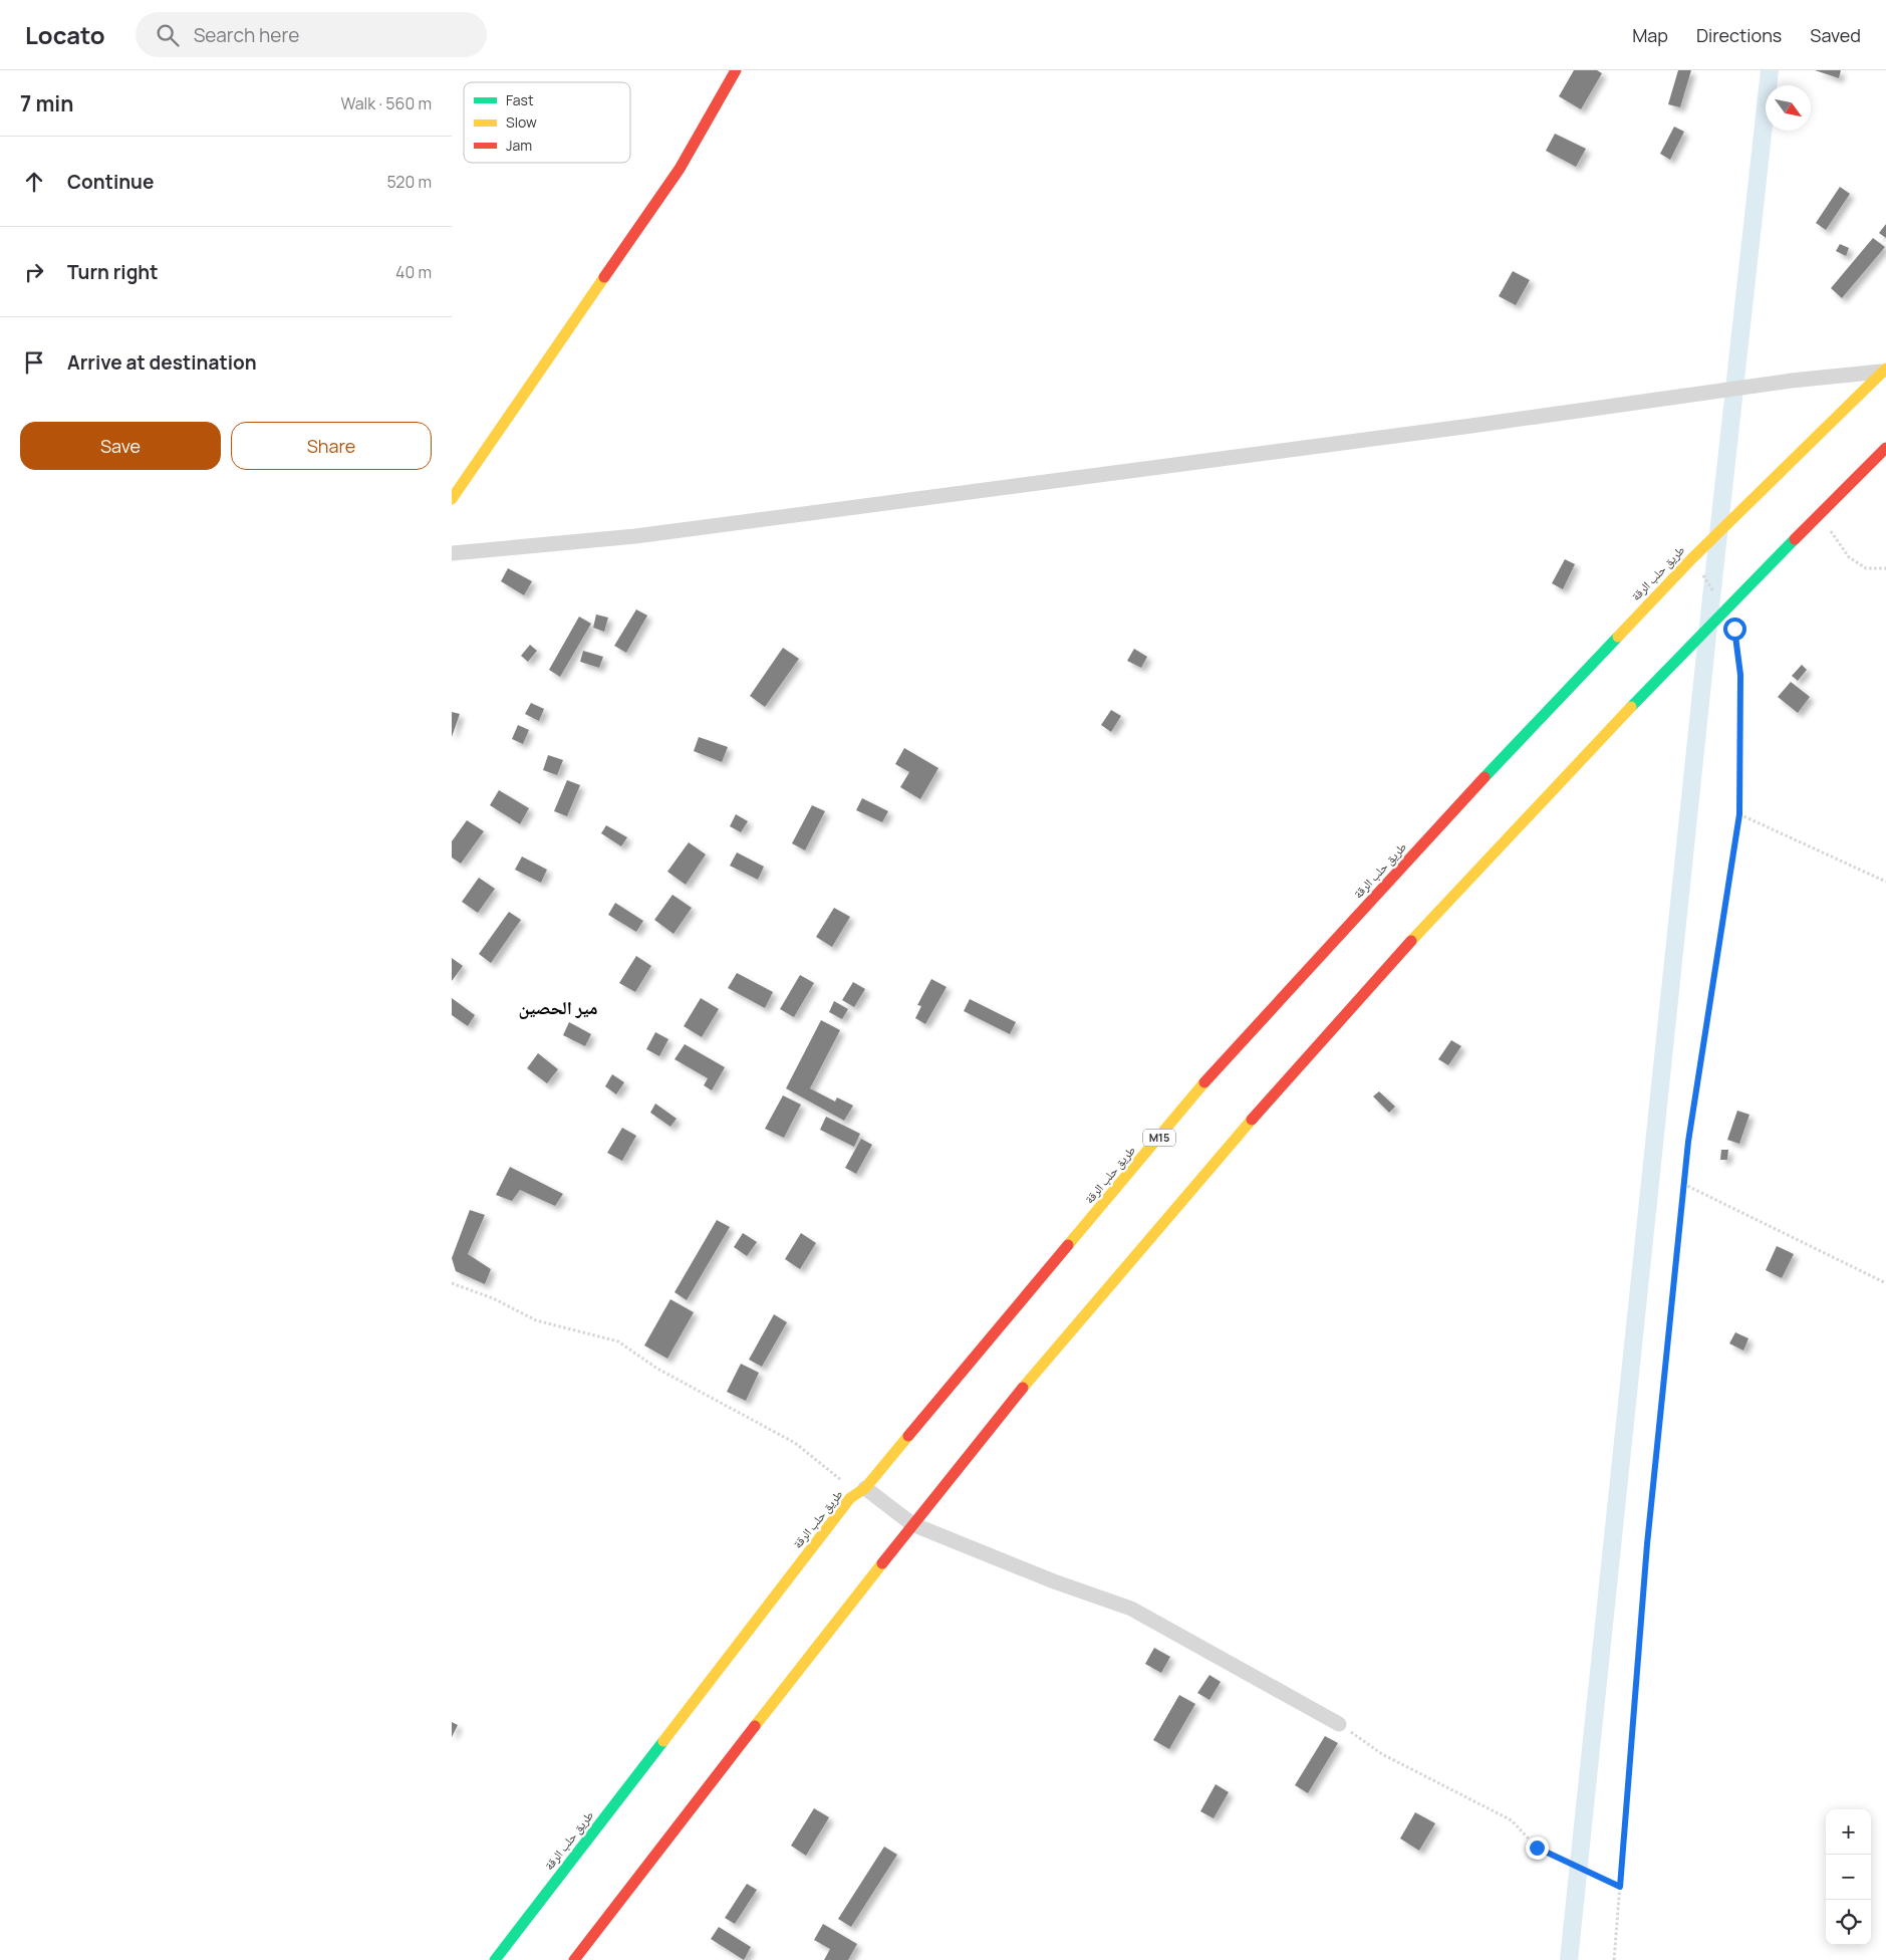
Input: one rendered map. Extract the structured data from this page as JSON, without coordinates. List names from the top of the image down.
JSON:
{
  "streets": {
    "main road": ["طريق حلب الرقة", "M15"]
  },
  "districts": ["مير الحصين"],
  "legend": ["Fast", "Slow", "Jam"],
  "north": "bottom right",
  "page": {
    "header": "Locato",
    "search": "Search here",
    "nav": ["Map", "Directions", "Saved"],
    "heading": ["7 min", "Walk · 560 m"],
    "list": [
      ["Continue", "520 m"],
      ["Turn right", "40 m"],
      "Arrive at destination"
    ],
    "buttons": ["Save", "Share"],
    "map_buttons": ["+", "−"]
  }
}
